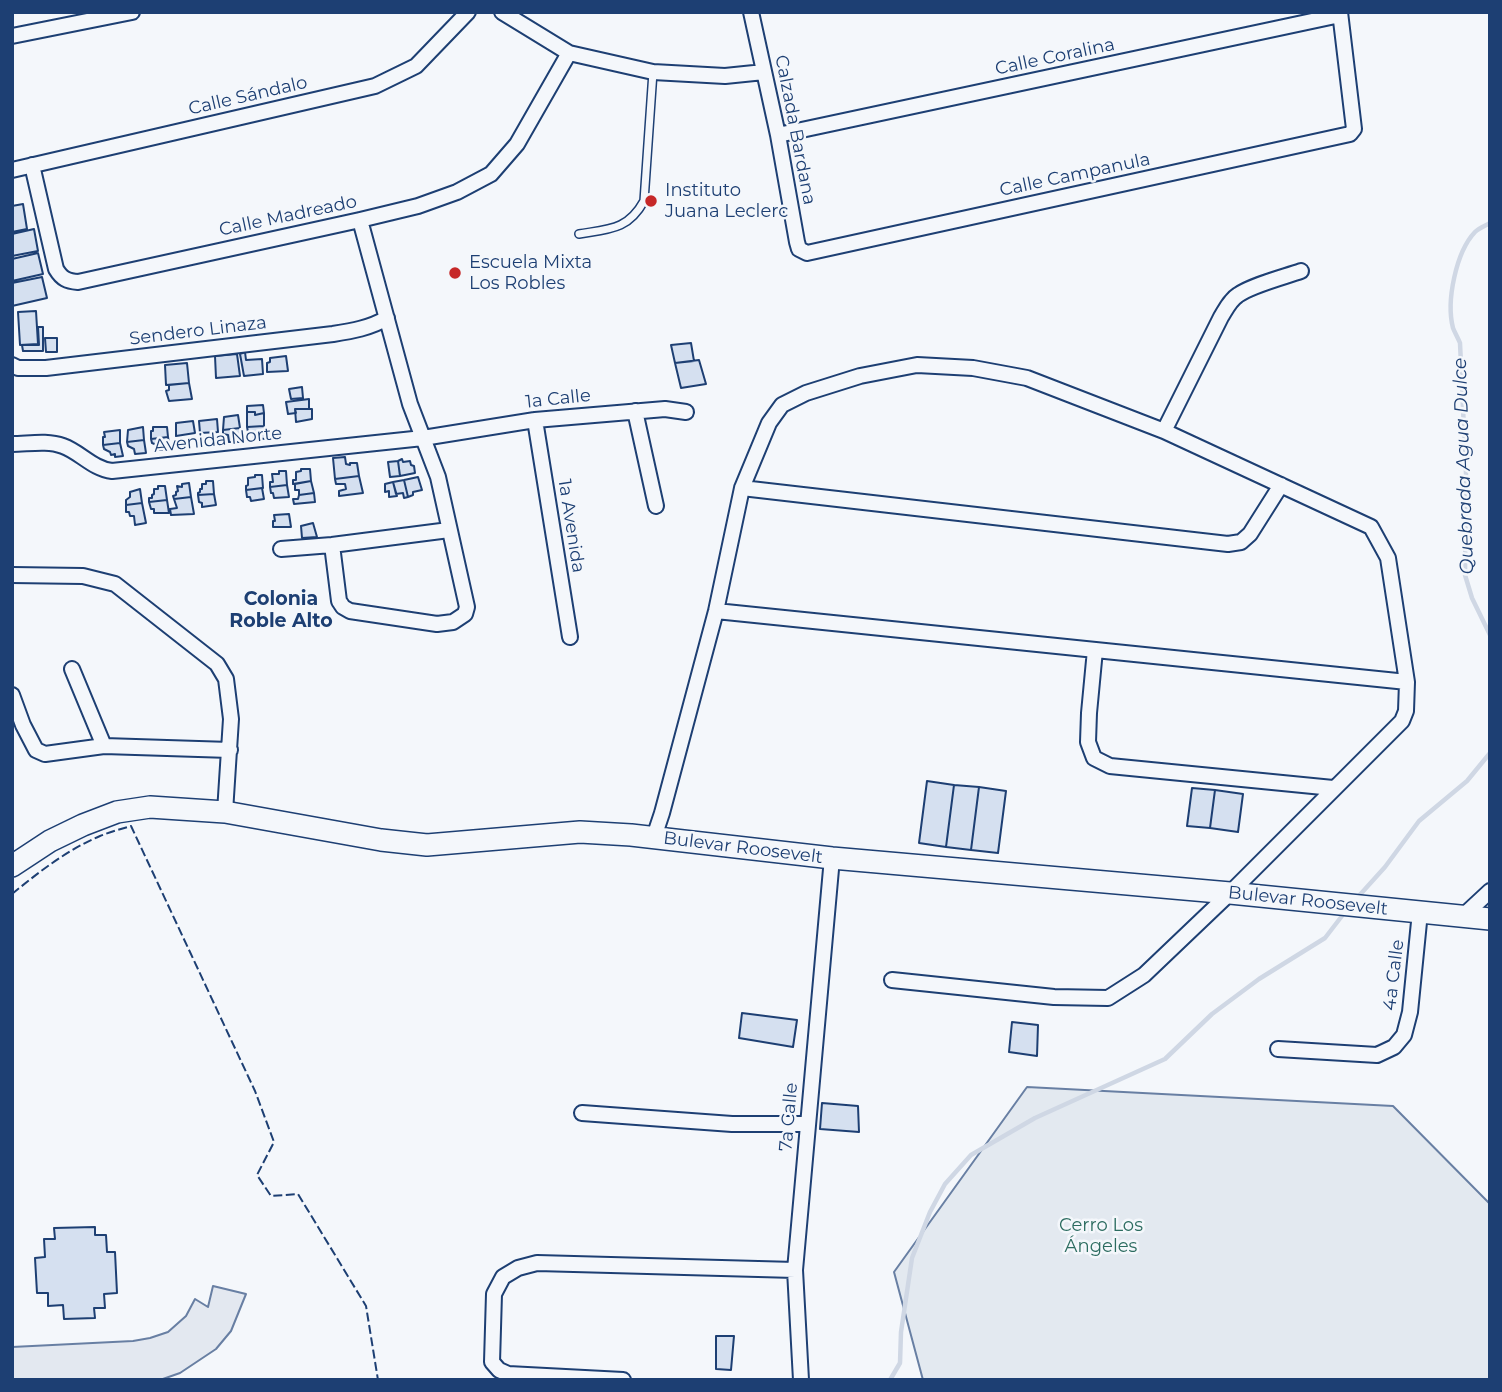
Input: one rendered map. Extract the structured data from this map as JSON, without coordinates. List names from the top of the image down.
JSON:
{
  "streets": {
    "main road": ["Bulevar Roosevelt"],
    "street": [
      "Calle Coralina",
      "Calle Sándalo",
      "Calzada Bardana",
      "Calle Campanula",
      "Calle Madreado",
      "Sendero Linaza",
      "1a Calle",
      "Avenida Norte",
      "1a Avenida",
      "4a Calle",
      "7a Calle"
    ]
  },
  "crossings": [
    ["Calle Coralina", "Calzada Bardana"],
    ["Calle Coralina", "Calle Campanula"],
    ["Calle Sándalo", "Calle Madreado"],
    ["Calzada Bardana", "Calle Campanula"],
    ["1a Calle", "Avenida Norte"],
    ["1a Calle", "1a Avenida"],
    ["Bulevar Roosevelt", "4a Calle"],
    ["Bulevar Roosevelt", "7a Calle"]
  ],
  "districts": ["Colonia Roble Alto"],
  "water": ["Quebrada Agua Dulce"],
  "parks": ["Cerro Los Ángeles"],
  "places": ["Instituto Juana Leclerc", "Escuela Mixta Los Robles"]
}
